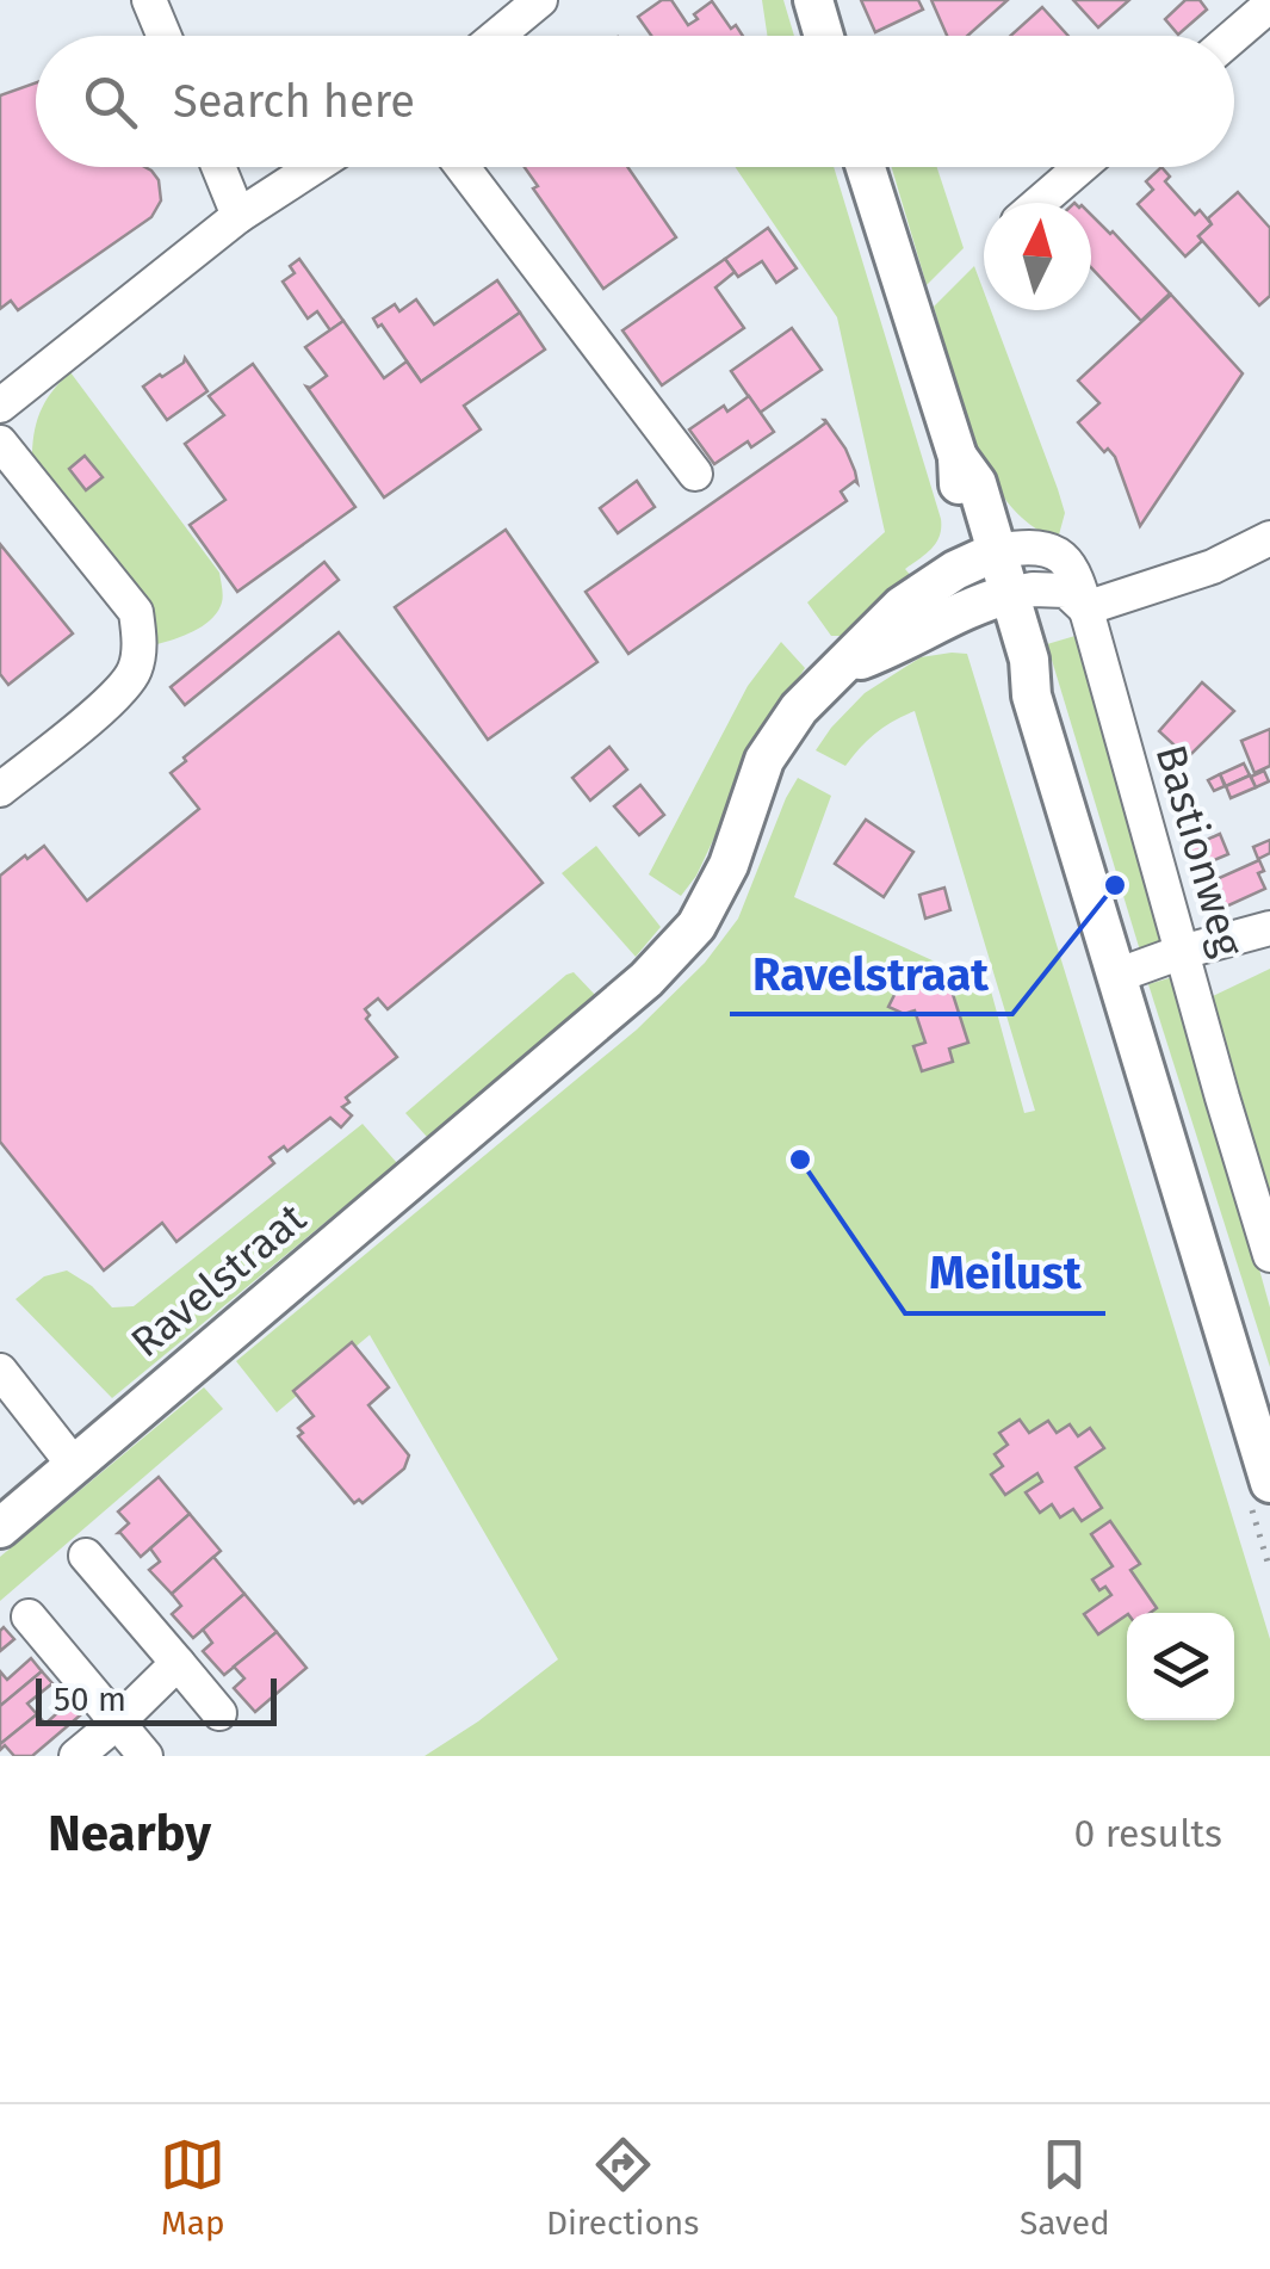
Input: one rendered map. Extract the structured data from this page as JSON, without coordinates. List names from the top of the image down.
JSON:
{
  "streets": {
    "street": ["Bastionweg", "Ravelstraat"]
  },
  "crossings": [
    ["Bastionweg", "Ravelstraat"]
  ],
  "places": ["Ravelstraat", "Meilust"],
  "scale_bar": "50 m",
  "north": "top",
  "page": {
    "search": "Search here",
    "scale": "50 m",
    "heading": ["Nearby", "0 results"],
    "nav": ["Map", "Directions", "Saved"]
  }
}
